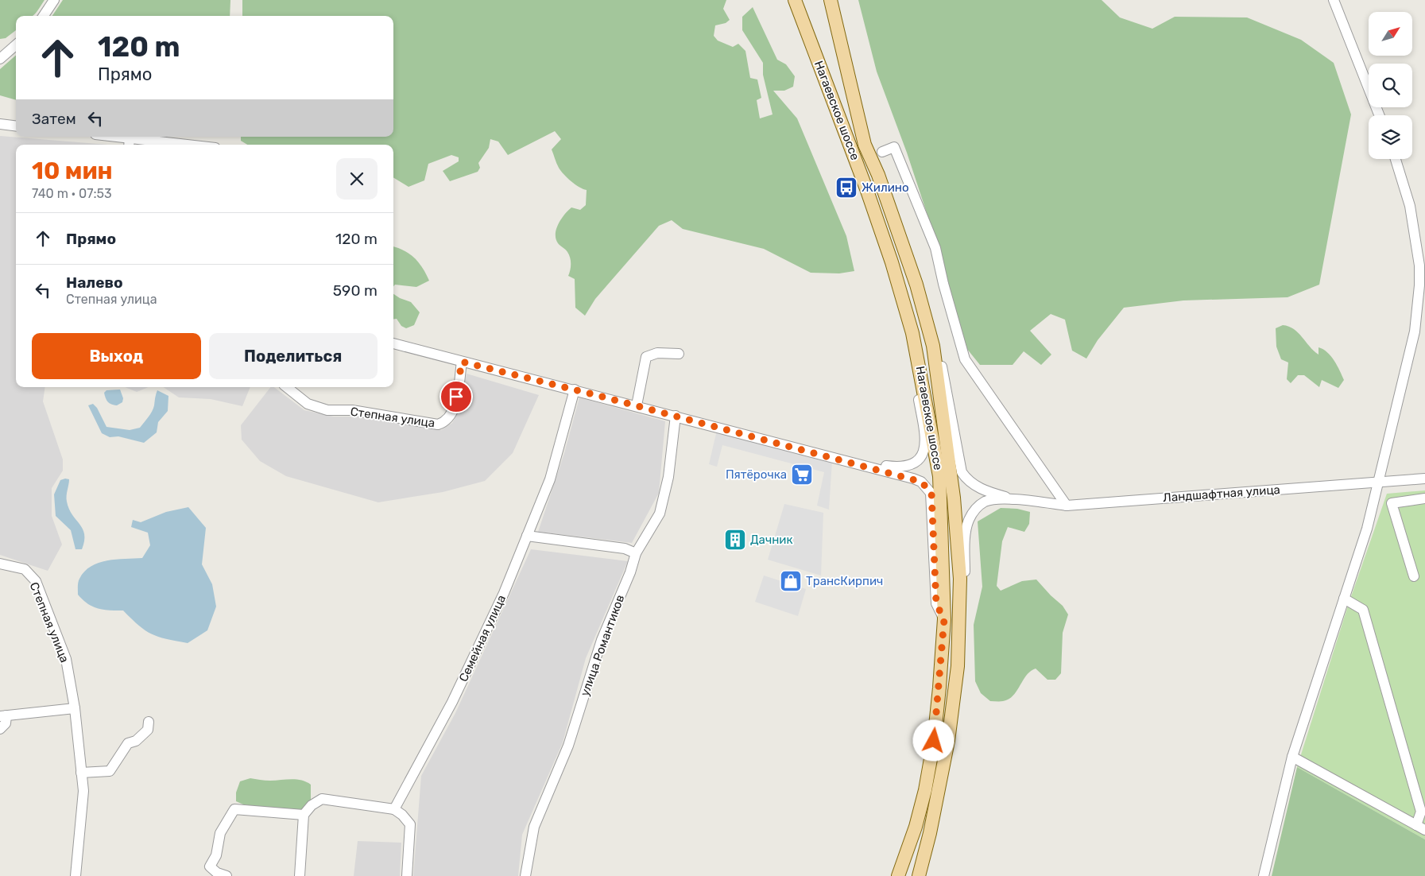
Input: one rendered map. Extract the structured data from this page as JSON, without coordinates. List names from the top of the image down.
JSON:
{
  "streets": {
    "main road": ["Нагаевское шоссе"],
    "street": [
      "Степная улица",
      "Ландшафтная улица",
      "Семейная улица",
      "улица Романтиков"
    ]
  },
  "places": {
    "bus stop": ["Жилино"],
    "supermarket": ["Пятёрочка"],
    "building": ["Дачник"],
    "shop": ["ТрансКирпич"]
  },
  "north": "top right",
  "page": {
    "turn": ["120 m", "Прямо"],
    "then": "Затем",
    "heading": ["10 мин", "740 m · 07:53"],
    "list": [
      {
        "name": "Прямо",
        "value": "120 m"
      },
      {
        "name": "Налево",
        "note": "Степная улица",
        "value": "590 m"
      }
    ],
    "buttons": ["Выход", "Поделиться"]
  }
}
